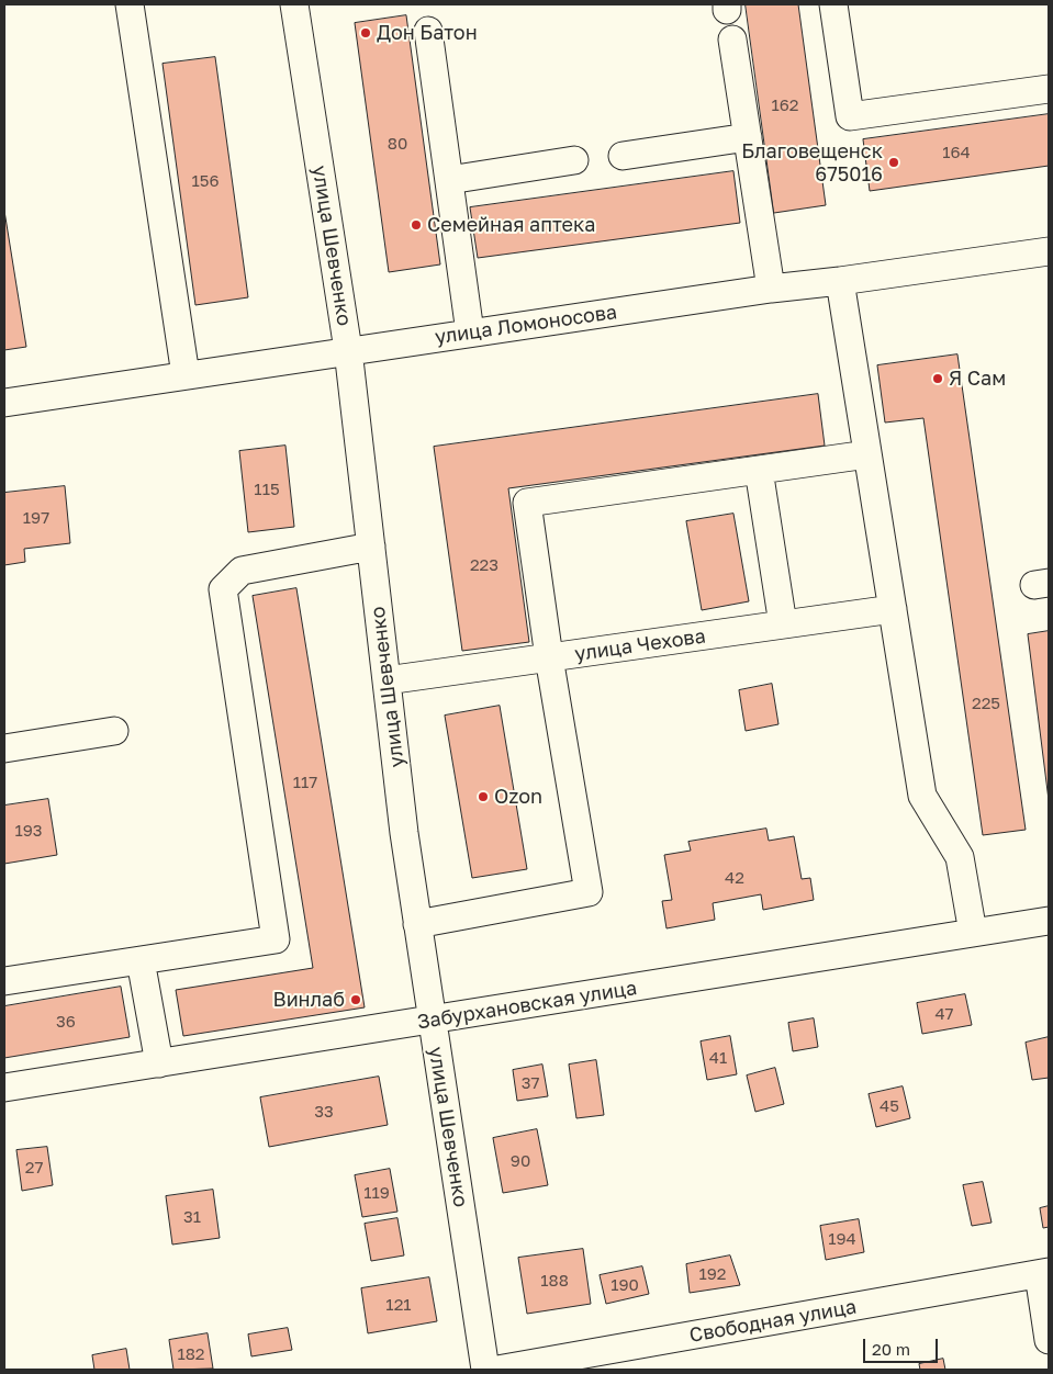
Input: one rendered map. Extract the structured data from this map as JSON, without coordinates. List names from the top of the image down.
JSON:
{
  "streets": {
    "street": [
      "улица Шевченко",
      "улица Ломоносова",
      "улица Чехова",
      "Забурхановская улица",
      "Свободная улица"
    ]
  },
  "crossings": [
    ["улица Шевченко", "улица Ломоносова"],
    ["улица Шевченко", "улица Чехова"],
    ["улица Шевченко", "Забурхановская улица"]
  ],
  "places": [
    "Дон Батон",
    "Благовещенск 675016",
    "Семейная аптека",
    "Я Сам",
    "Ozon",
    "Винлаб"
  ],
  "house_numbers": [
    "162",
    "80",
    "164",
    "156",
    "115",
    "197",
    "223",
    "225",
    "117",
    "193",
    "42",
    "47",
    "36",
    "41",
    "37",
    "45",
    "33",
    "90",
    "27",
    "119",
    "31",
    "194",
    "192",
    "188",
    "190",
    "121",
    "182"
  ],
  "scale_bar": "20 m"
}
